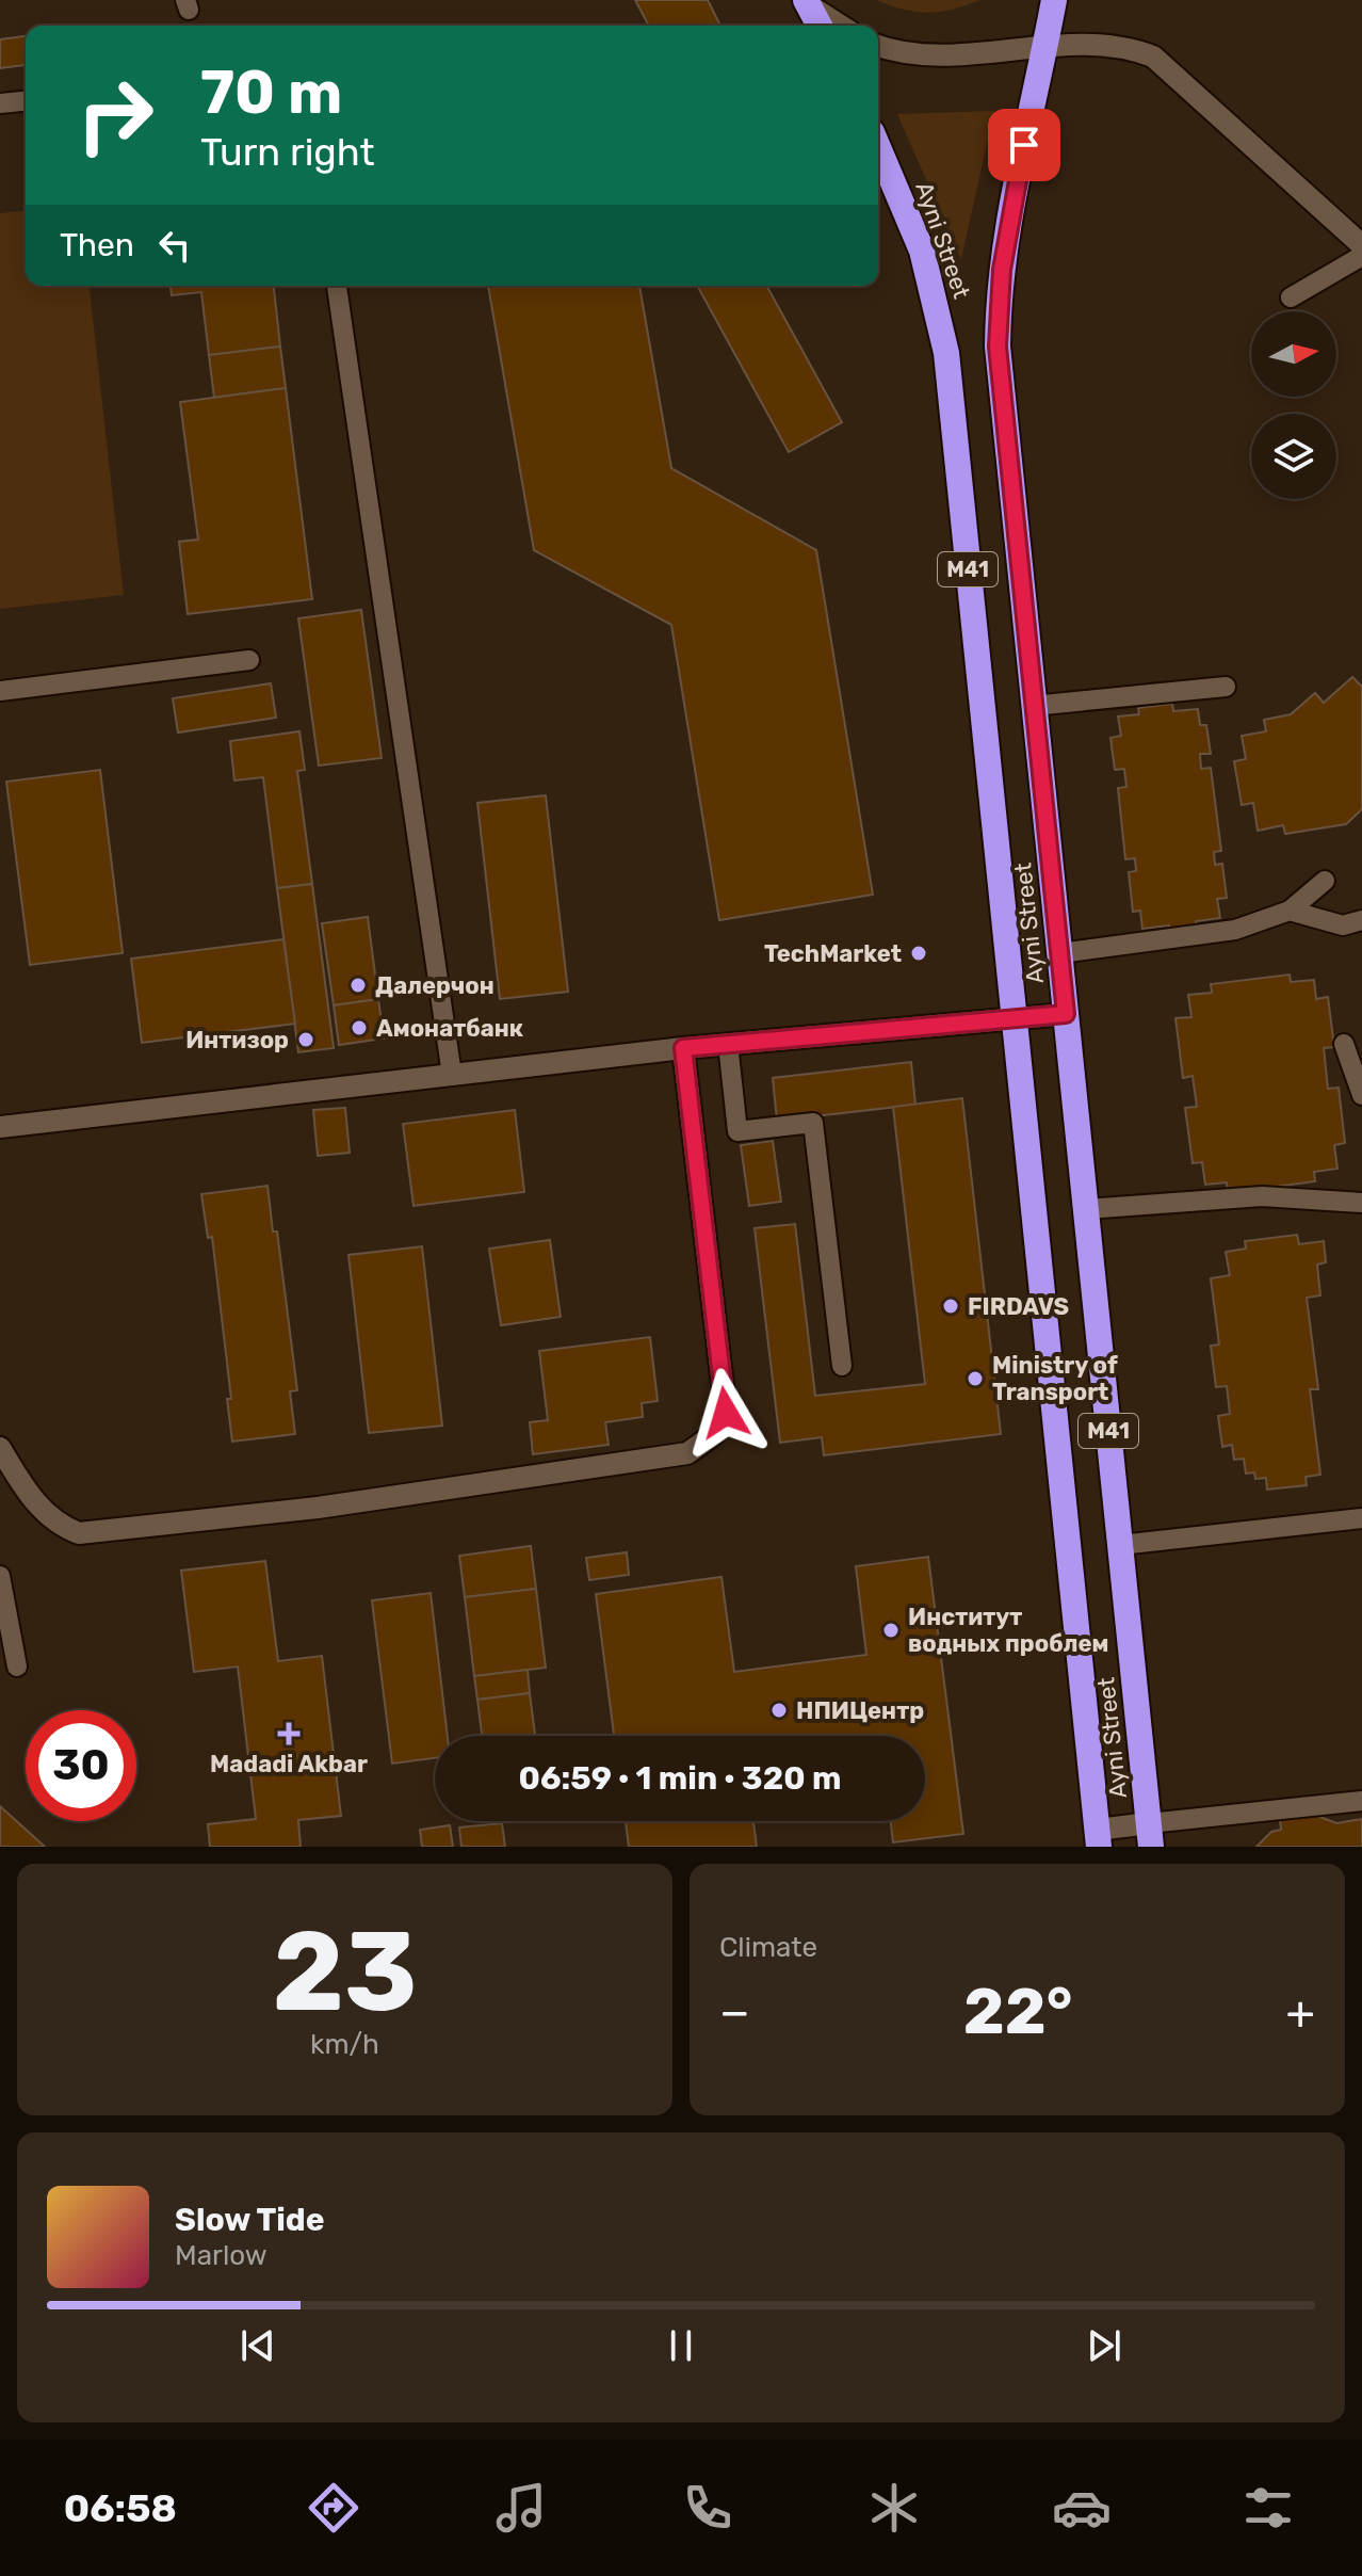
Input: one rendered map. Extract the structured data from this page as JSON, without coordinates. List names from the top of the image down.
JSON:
{
  "streets": {
    "highway": ["Ayni Street", "M41"]
  },
  "places": {
    "other": [
      "TechMarket",
      "Далерчон",
      "Амонатбанк",
      "Интизор",
      "FIRDAVS",
      "Ministry of Transport",
      "Институт водных проблем",
      "НПИЦентр"
    ],
    "health": ["Madadi Akbar"]
  },
  "north": "right",
  "page": {
    "turn": ["70 m", "Turn right"],
    "then": "Then",
    "limit": "30",
    "trip": "06:59 · 1 min · 320 m",
    "tile": [
      ["23", "km/h"],
      "Climate"
    ],
    "heat": ["−", "22°", "+"],
    "song": ["Slow Tide", "Marlow"],
    "tabs": "06:58"
  }
}
